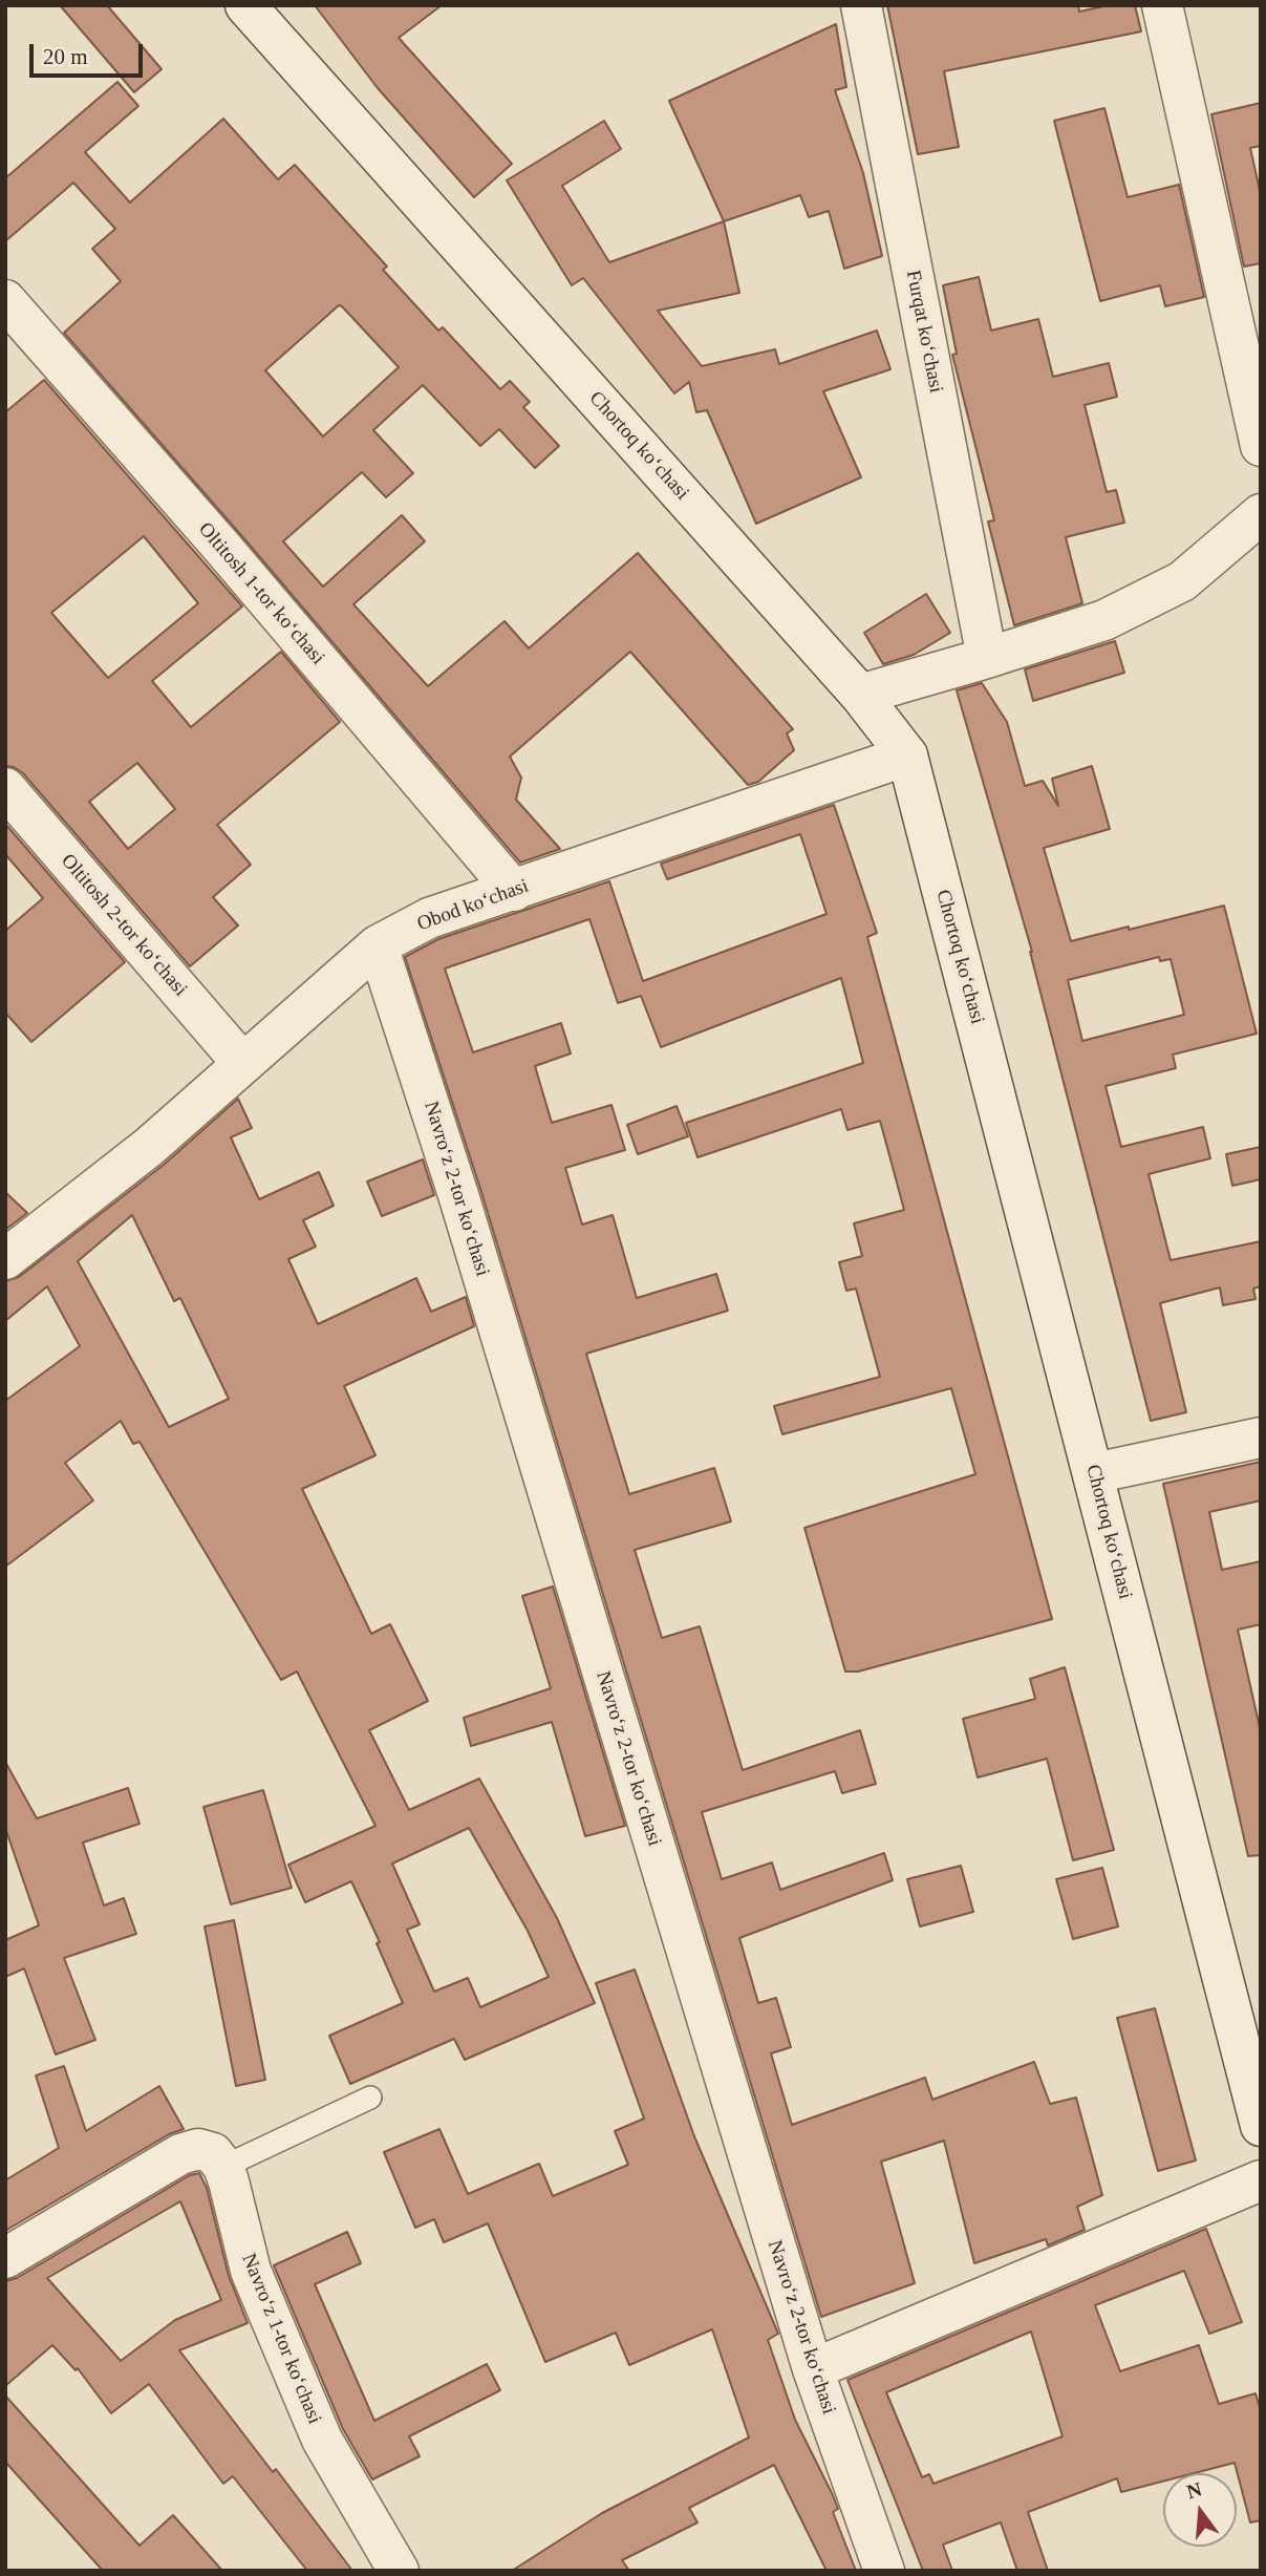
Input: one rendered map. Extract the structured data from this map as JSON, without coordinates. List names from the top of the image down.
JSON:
{
  "streets": {
    "street": [
      "Furqat koʻchasi",
      "Chortoq koʻchasi",
      "Oltitosh 1-tor koʻchasi",
      "Obod koʻchasi",
      "Oltitosh 2-tor koʻchasi",
      "Navroʻz 2-tor koʻchasi",
      "Navroʻz 1-tor koʻchasi"
    ]
  },
  "crossings": [
    ["Chortoq koʻchasi", "Obod koʻchasi"],
    ["Oltitosh 1-tor koʻchasi", "Obod koʻchasi"],
    ["Obod koʻchasi", "Oltitosh 2-tor koʻchasi"],
    ["Obod koʻchasi", "Navroʻz 2-tor koʻchasi"]
  ],
  "scale_bar": "20 m",
  "north": "top"
}
